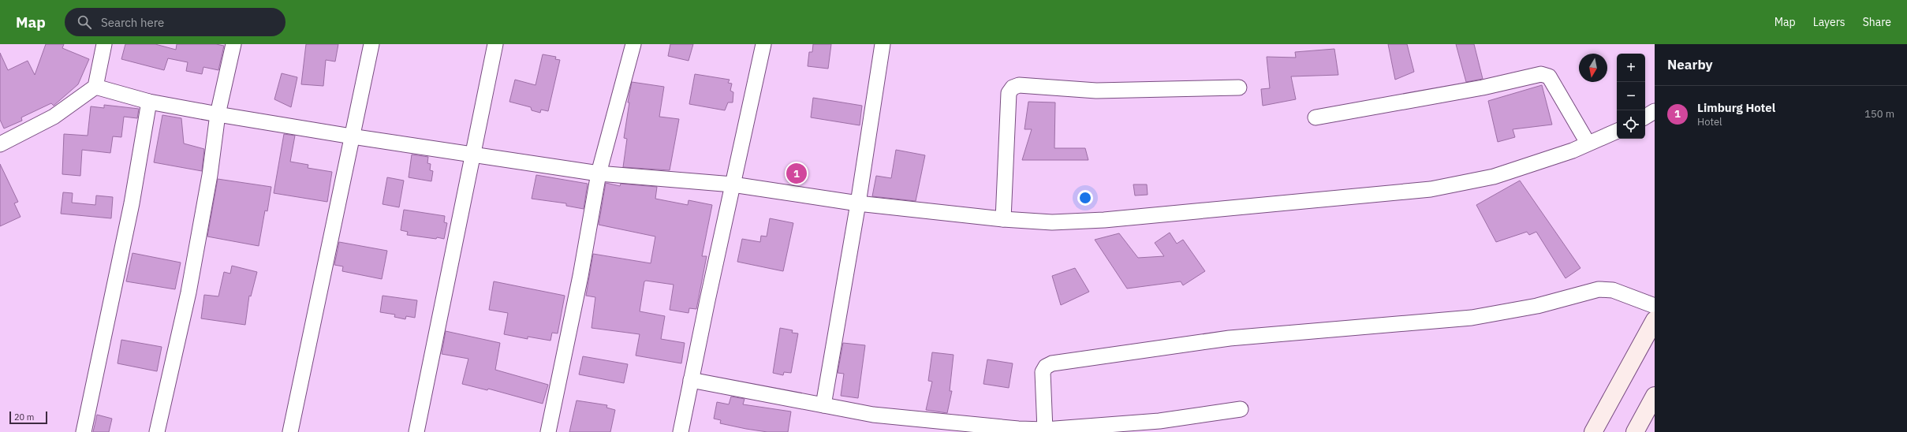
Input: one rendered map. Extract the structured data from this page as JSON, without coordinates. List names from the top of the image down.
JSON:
{
  "scale_bar": "20 m",
  "north": "bottom",
  "page": {
    "header": "Map",
    "search": "Search here",
    "nav": ["Map", "Layers", "Share"],
    "heading": "Nearby",
    "map_buttons": ["+", "−"],
    "list": [
      {
        "mark": "1",
        "name": "Limburg Hotel",
        "note": "Hotel",
        "value": "150 m"
      }
    ],
    "pins": "1",
    "scale": "20 m"
  }
}
